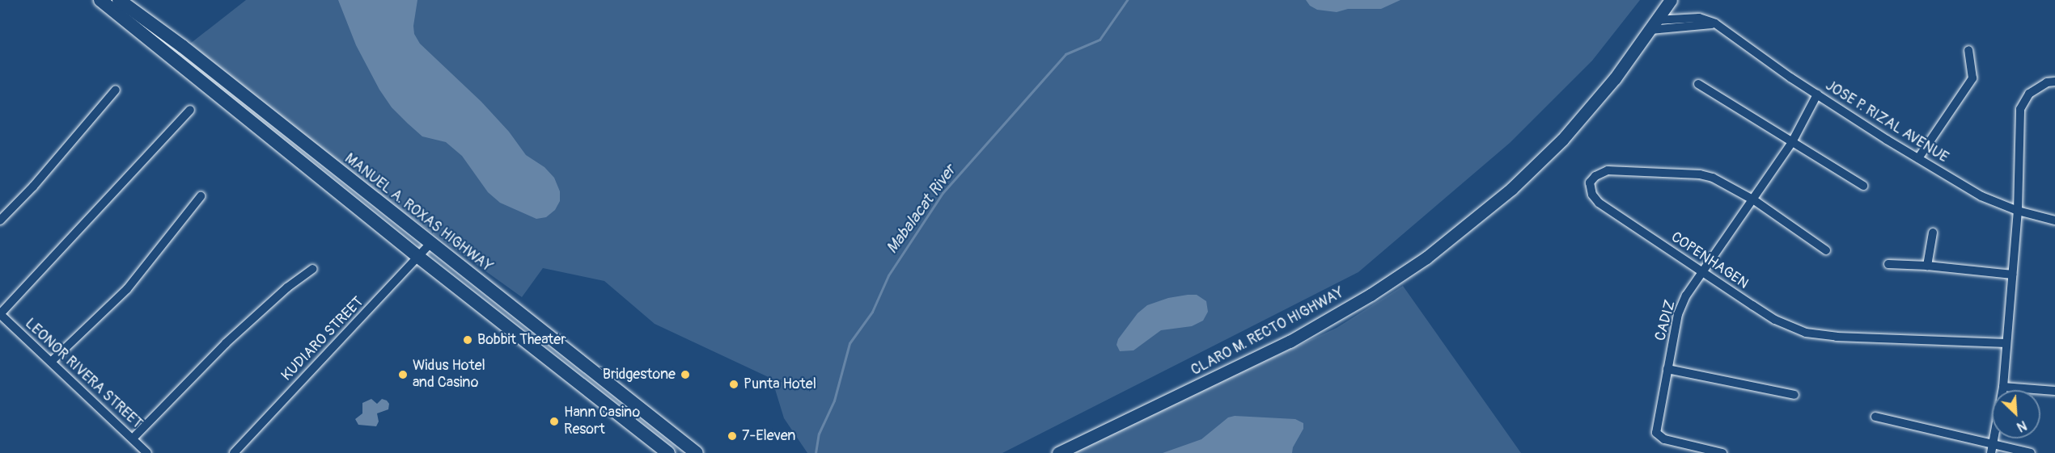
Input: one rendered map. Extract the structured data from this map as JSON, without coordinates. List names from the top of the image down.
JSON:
{
  "streets": {
    "main road": ["MANUEL A. ROXAS HIGHWAY", "CLARO M. RECTO HIGHWAY"],
    "street": [
      "JOSE P. RIZAL AVENUE",
      "COPENHAGEN",
      "CADIZ",
      "KUDIARO STREET",
      "LEONOR RIVERA STREET"
    ]
  },
  "crossings": [
    ["JOSE P. RIZAL AVENUE", "CADIZ"],
    ["JOSE P. RIZAL AVENUE", "CLARO M. RECTO HIGHWAY"],
    ["MANUEL A. ROXAS HIGHWAY", "KUDIARO STREET"],
    ["COPENHAGEN", "CADIZ"]
  ],
  "water": ["Mabalacat River"],
  "places": [
    "Bobbit Theater",
    "Widus Hotel and Casino",
    "Bridgestone",
    "Punta Hotel",
    "Hann Casino Resort",
    "7-Eleven"
  ],
  "north": "bottom right"
}
